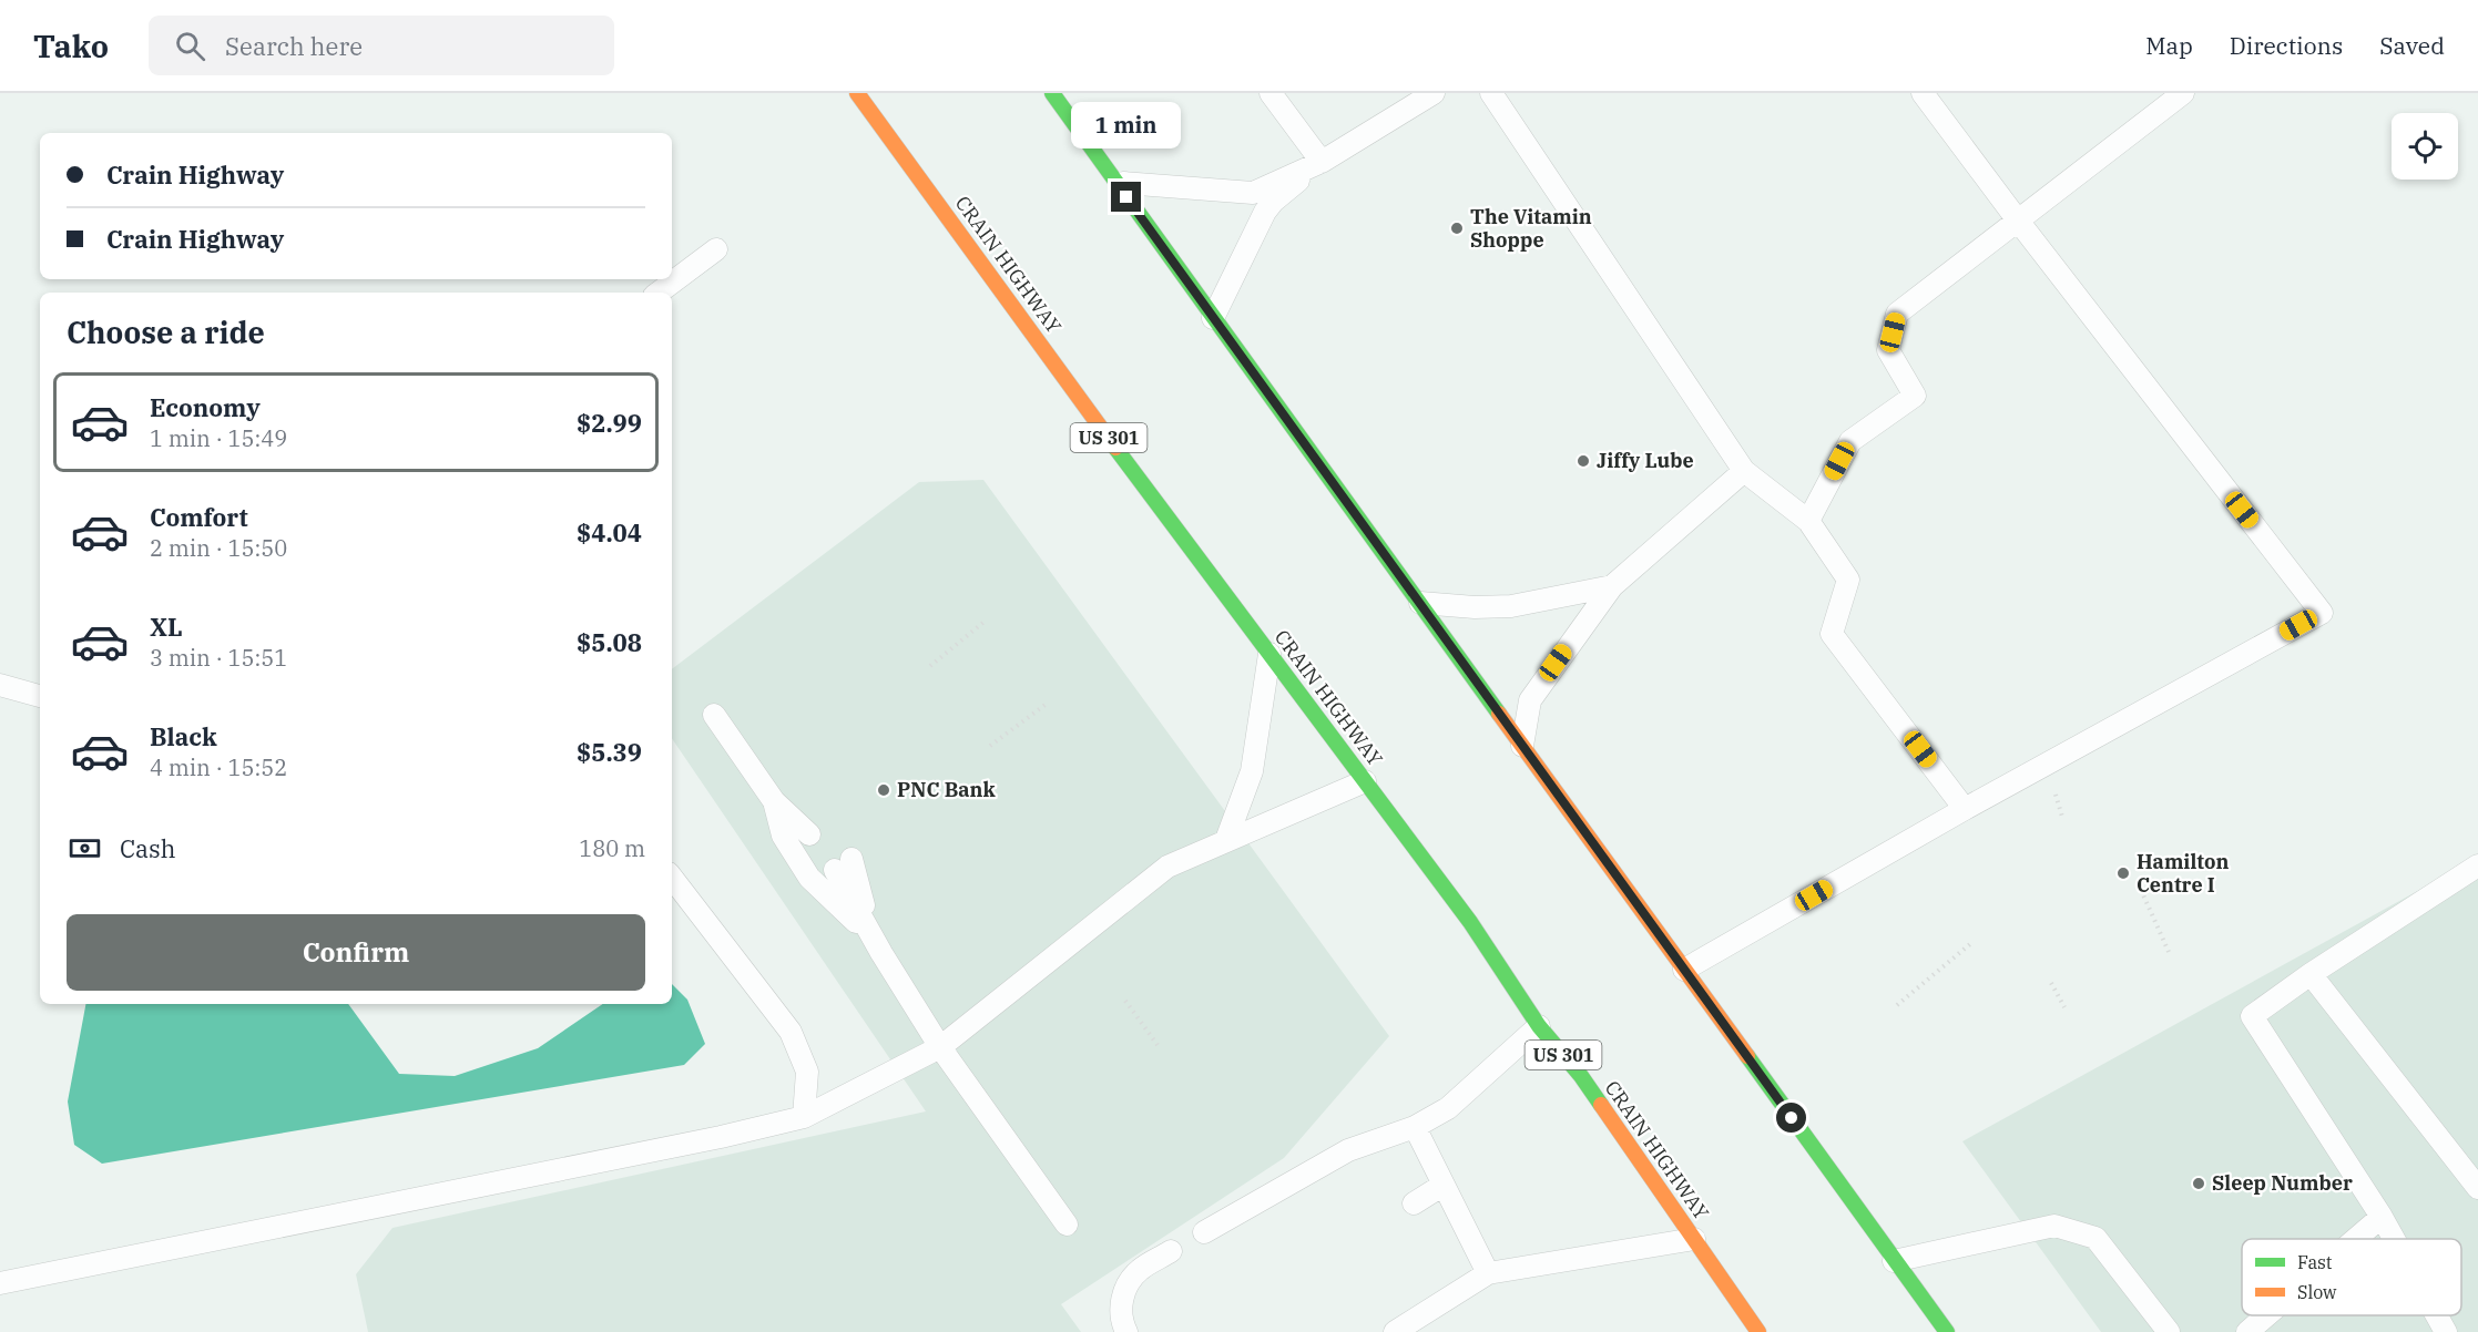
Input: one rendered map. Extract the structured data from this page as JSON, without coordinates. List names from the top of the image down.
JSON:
{
  "streets": {
    "highway": ["CRAIN HIGHWAY", "US 301"]
  },
  "places": [
    "The Vitamin Shoppe",
    "Jiffy Lube",
    "PNC Bank",
    "Hamilton Centre I",
    "Sleep Number"
  ],
  "legend": ["Fast", "Slow"],
  "page": {
    "header": "Tako",
    "search": "Search here",
    "nav": ["Map", "Directions", "Saved"],
    "bubble": "1 min",
    "banner": ["Crain Highway", "Crain Highway"],
    "heading": "Choose a ride",
    "list": [
      {
        "name": "Economy",
        "note": "1 min · 15:49",
        "value": "$2.99"
      },
      {
        "name": "Comfort",
        "note": "2 min · 15:50",
        "value": "$4.04"
      },
      {
        "name": "XL",
        "note": "3 min · 15:51",
        "value": "$5.08"
      },
      {
        "name": "Black",
        "note": "4 min · 15:52",
        "value": "$5.39"
      }
    ],
    "pay": ["Cash", "180 m"],
    "buttons": "Confirm"
  }
}
